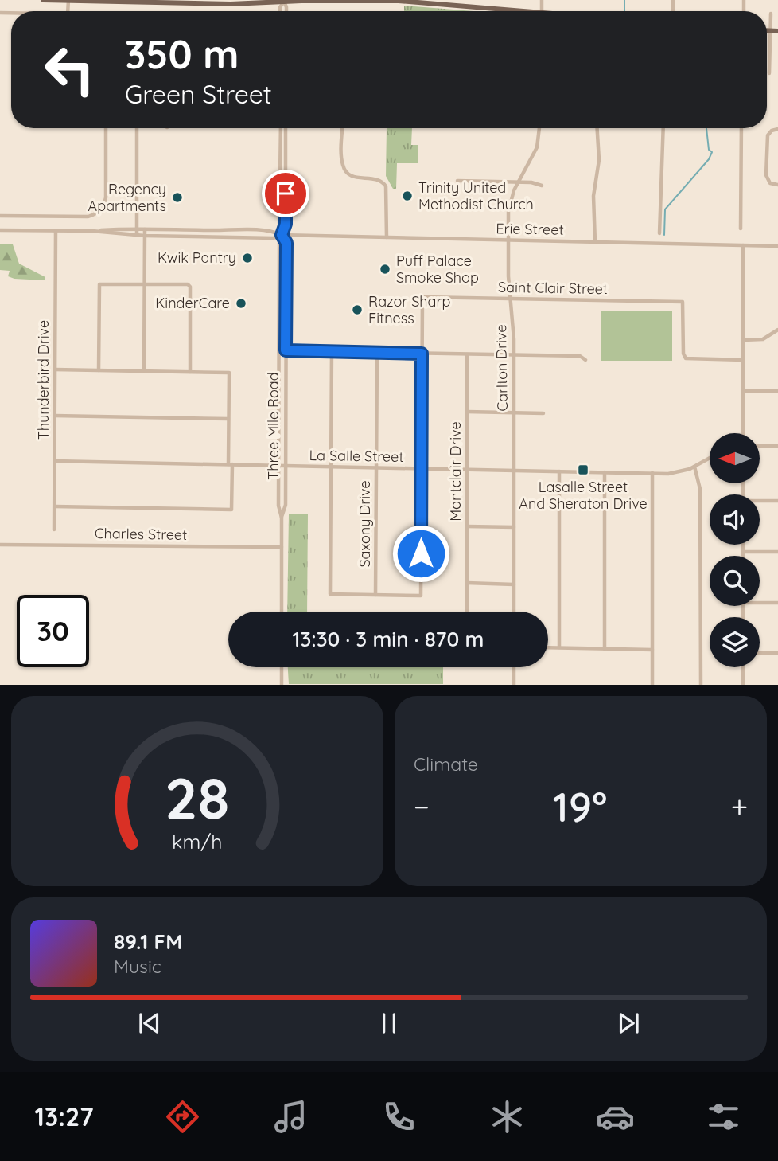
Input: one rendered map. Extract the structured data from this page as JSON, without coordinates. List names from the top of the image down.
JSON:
{
  "streets": {
    "street": [
      "Erie Street",
      "Saint Clair Street",
      "Carlton Drive",
      "Thunderbird Drive",
      "Three Mile Road",
      "La Salle Street",
      "Montclair Drive",
      "Saxony Drive",
      "Charles Street"
    ]
  },
  "crossings": [
    ["Erie Street", "Carlton Drive"],
    ["Erie Street", "Thunderbird Drive"],
    ["Erie Street", "Three Mile Road"],
    ["Saint Clair Street", "Carlton Drive"],
    ["Carlton Drive", "La Salle Street"],
    ["Thunderbird Drive", "La Salle Street"],
    ["Three Mile Road", "La Salle Street"],
    ["Three Mile Road", "Charles Street"],
    ["La Salle Street", "Montclair Drive"],
    ["La Salle Street", "Saxony Drive"]
  ],
  "places": {
    "other": [
      "Trinity United Methodist Church",
      "Regency Apartments",
      "Kwik Pantry",
      "Puff Palace Smoke Shop",
      "KinderCare",
      "Razor Sharp Fitness"
    ],
    "transit": ["Lasalle Street And Sheraton Drive"]
  },
  "north": "left",
  "page": {
    "turn": ["350 m", "Green Street"],
    "limit": "30",
    "trip": "13:30 · 3 min · 870 m",
    "tile": "Climate",
    "heat": ["−", "19°", "+"],
    "song": ["89.1 FM", "Music"],
    "tabs": "13:27",
    "gauge": ["28", "km/h"]
  }
}
